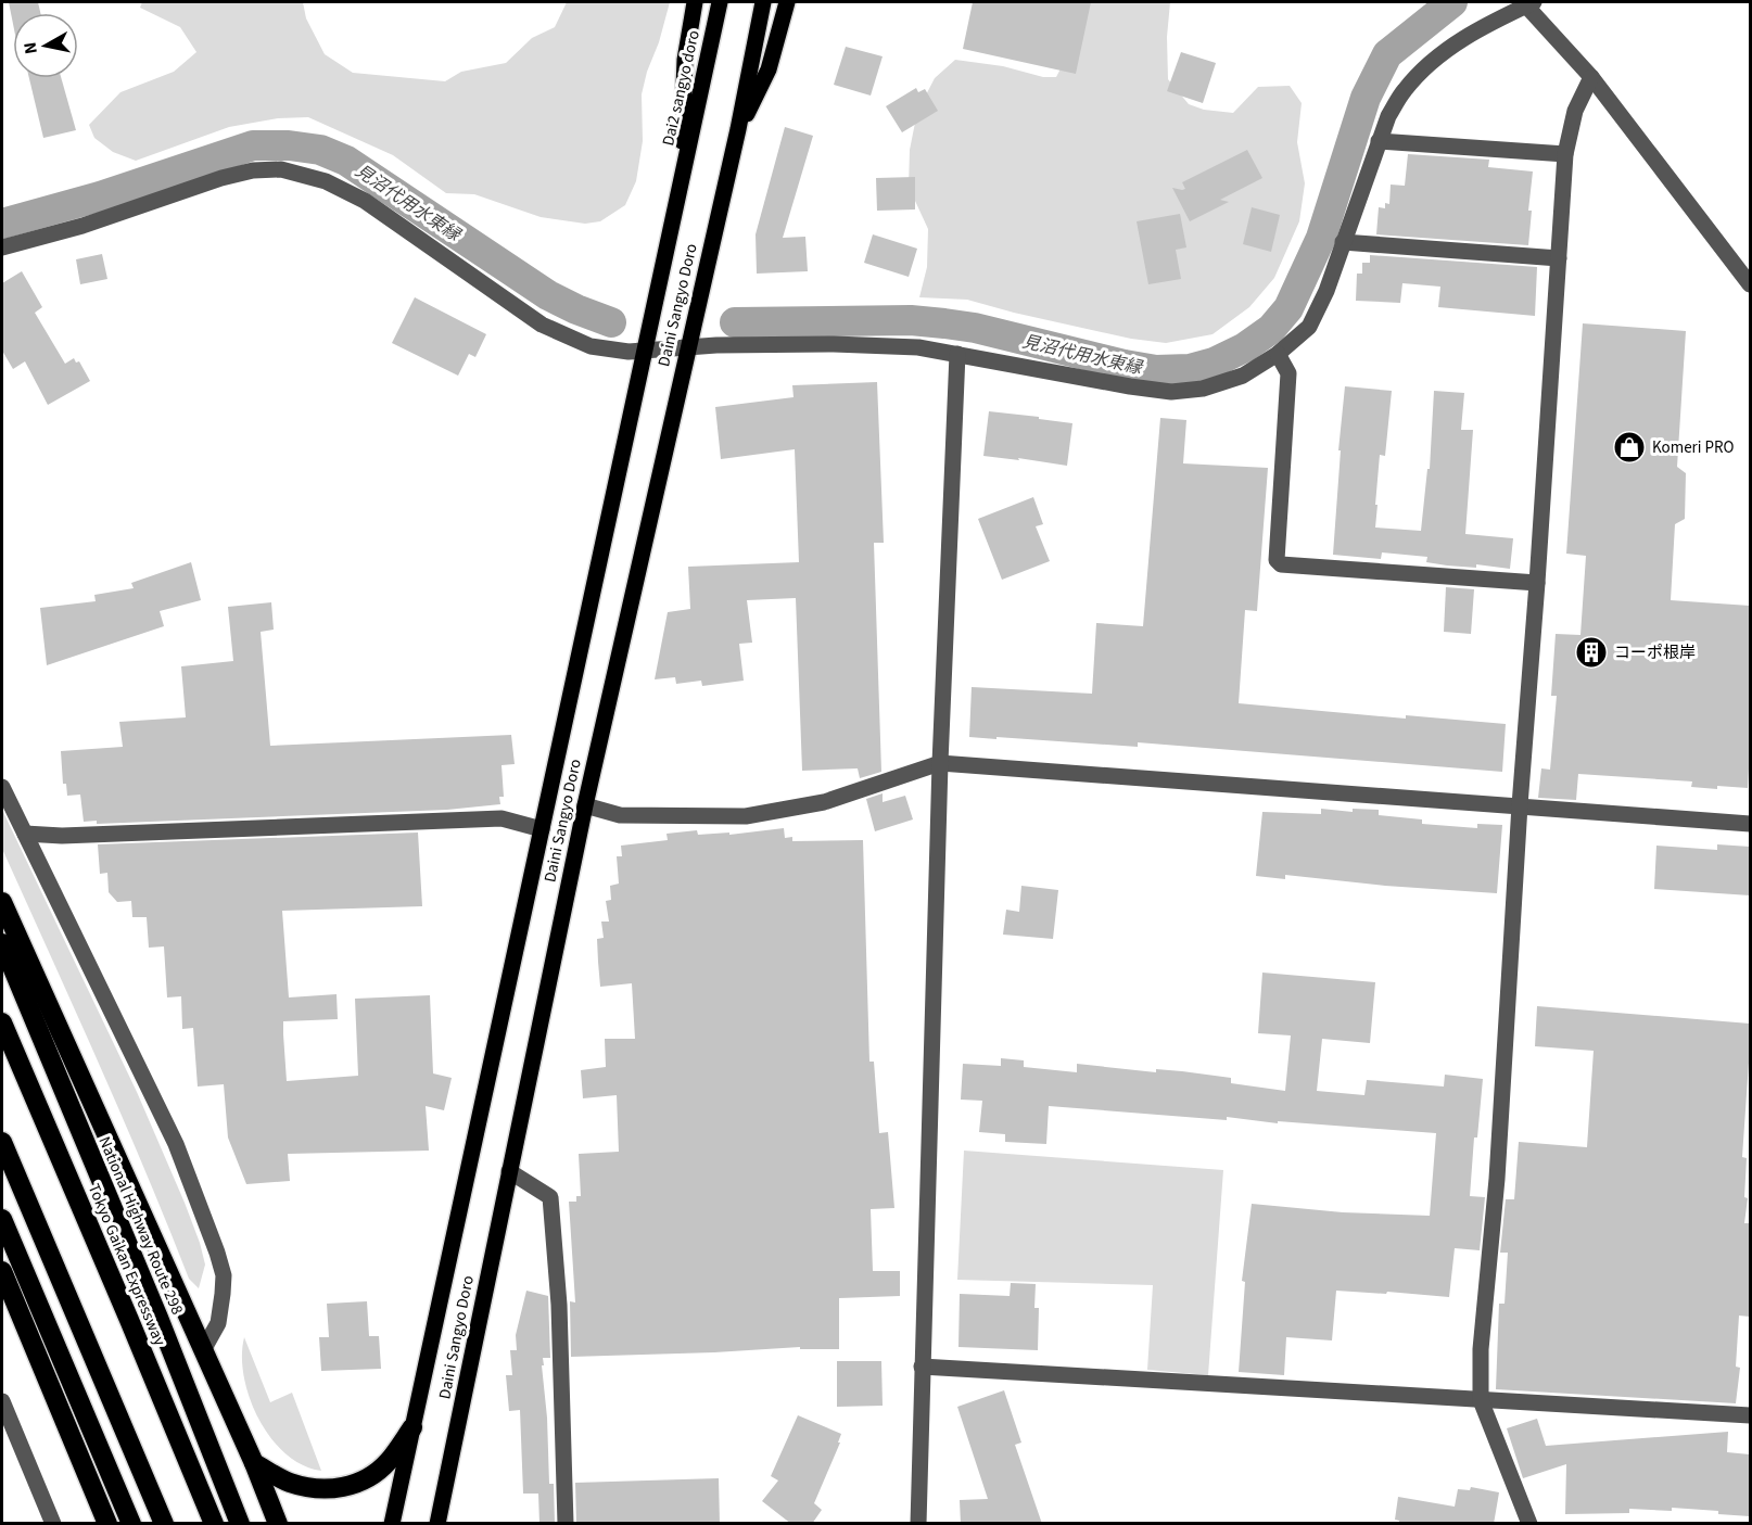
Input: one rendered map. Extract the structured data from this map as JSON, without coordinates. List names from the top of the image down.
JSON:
{
  "streets": {
    "highway": ["National Highway Route 298", "Tokyo Gaikan Expressway"],
    "main road": ["Dai2 sangyo doro", "Daini Sangyo Doro"]
  },
  "crossings": [
    ["Dai2 sangyo doro", "Daini Sangyo Doro"]
  ],
  "water": ["見沼代用水東縁"],
  "places": {
    "shop": ["Komeri PRO"],
    "building": ["コーポ根岸"]
  },
  "north": "left"
}
